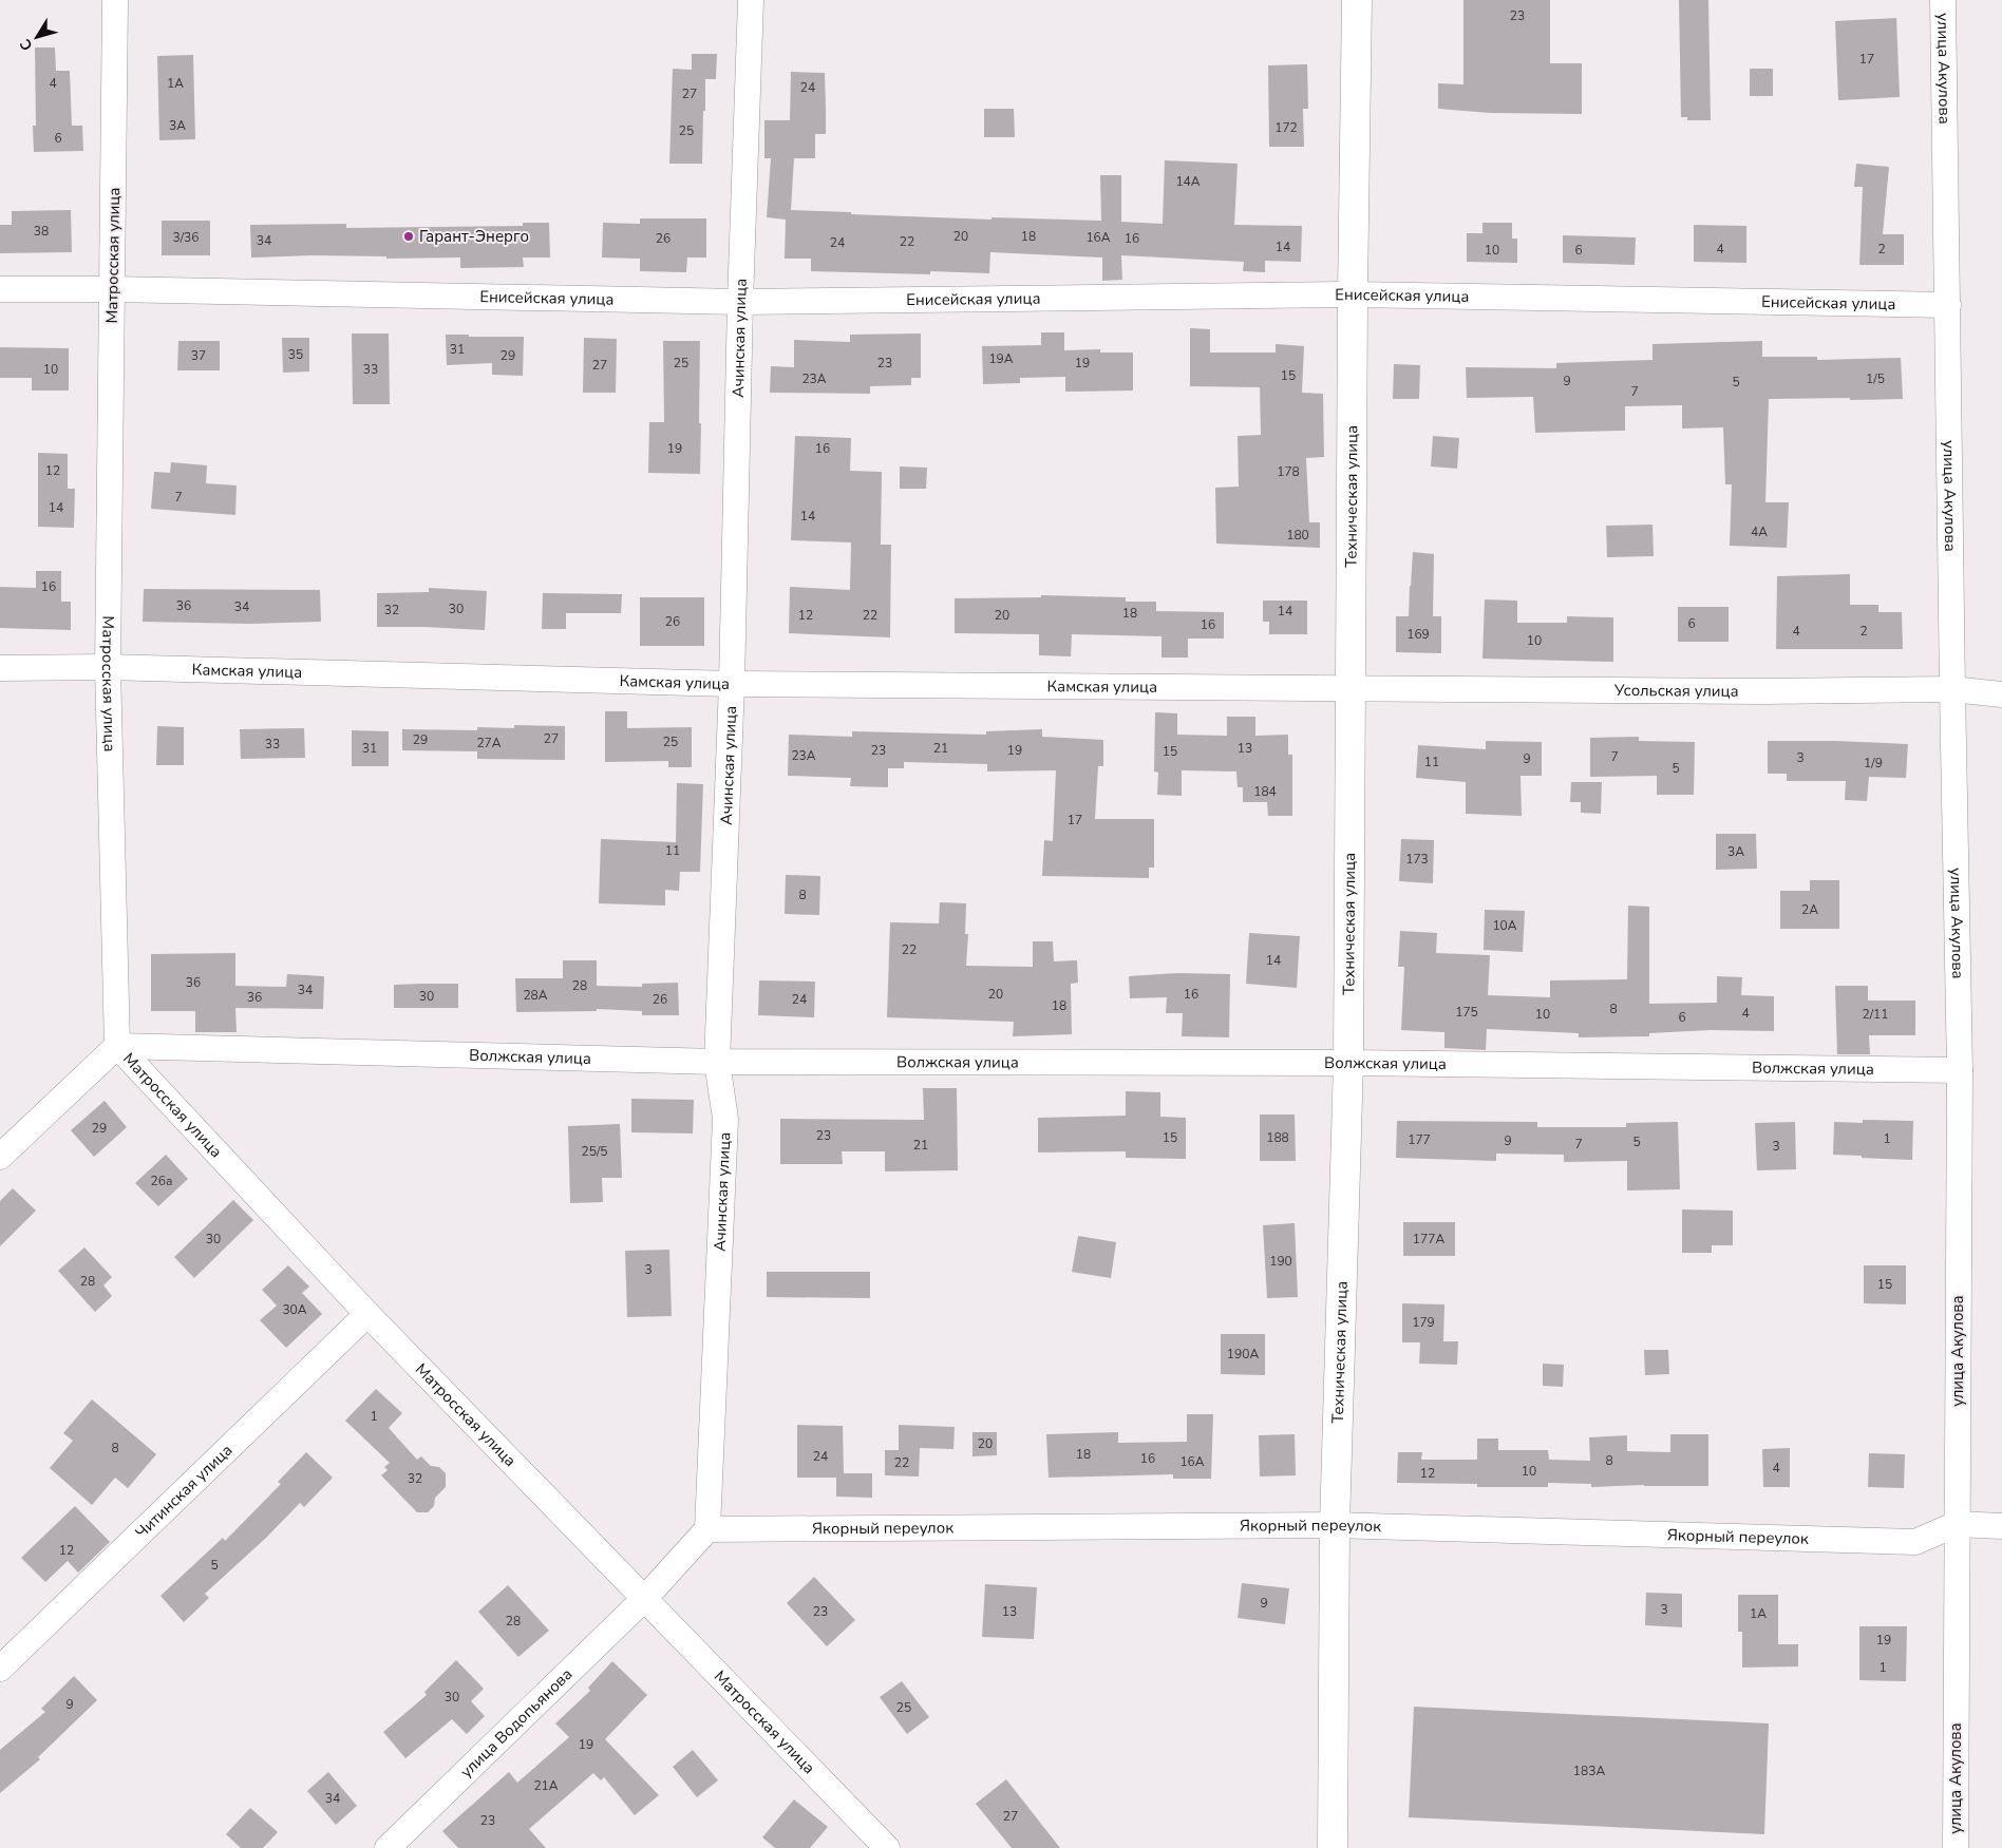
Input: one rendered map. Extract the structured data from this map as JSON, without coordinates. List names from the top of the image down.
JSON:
{
  "streets": {
    "street": [
      "улица Акулова",
      "Матросская улица",
      "Енисейская улица",
      "Ачинская улица",
      "Техническая улица",
      "Камская улица",
      "Усольская улица",
      "Волжская улица",
      "Читинская улица",
      "Якорный переулок",
      "улица Водопьянова"
    ]
  },
  "crossings": [
    ["улица Акулова", "Енисейская улица"],
    ["улица Акулова", "Усольская улица"],
    ["улица Акулова", "Волжская улица"],
    ["улица Акулова", "Якорный переулок"],
    ["Матросская улица", "Енисейская улица"],
    ["Матросская улица", "Камская улица"],
    ["Матросская улица", "Волжская улица"],
    ["Матросская улица", "Читинская улица"],
    ["Матросская улица", "улица Водопьянова"],
    ["Енисейская улица", "Ачинская улица"],
    ["Енисейская улица", "Техническая улица"],
    ["Ачинская улица", "Камская улица"],
    ["Ачинская улица", "Волжская улица"],
    ["Ачинская улица", "Якорный переулок"],
    ["Техническая улица", "Камская улица"],
    ["Техническая улица", "Усольская улица"],
    ["Техническая улица", "Волжская улица"],
    ["Техническая улица", "Якорный переулок"],
    ["Камская улица", "Усольская улица"]
  ],
  "places": ["Гарант-Энерго"],
  "house_numbers": [
    "23",
    "17",
    "4",
    "1А",
    "24",
    "27",
    "3А",
    "172",
    "25",
    "6",
    "14А",
    "38",
    "20",
    "18",
    "3/36",
    "16А",
    "26",
    "16",
    "34",
    "22",
    "24",
    "14",
    "4",
    "2",
    "10",
    "6",
    "31",
    "35",
    "37",
    "29",
    "19А",
    "25",
    "23",
    "19",
    "27",
    "10",
    "33",
    "15",
    "23А",
    "1/5",
    "9",
    "5",
    "7",
    "19",
    "16",
    "12",
    "178",
    "7",
    "14",
    "14",
    "4А",
    "180",
    "16",
    "36",
    "34",
    "30",
    "32",
    "14",
    "18",
    "12",
    "22",
    "20",
    "26",
    "6",
    "16",
    "4",
    "2",
    "169",
    "10",
    "27",
    "29",
    "25",
    "27А",
    "33",
    "31",
    "21",
    "13",
    "23",
    "19",
    "15",
    "23А",
    "7",
    "3",
    "9",
    "11",
    "1/9",
    "5",
    "184",
    "17",
    "11",
    "3А",
    "173",
    "8",
    "2А",
    "10А",
    "22",
    "14",
    "36",
    "28",
    "34",
    "20",
    "16",
    "28А",
    "30",
    "36",
    "26",
    "24",
    "18",
    "8",
    "175",
    "4",
    "10",
    "2/11",
    "6",
    "29",
    "23",
    "15",
    "188",
    "1",
    "177",
    "9",
    "5",
    "7",
    "21",
    "3",
    "25/5",
    "26a",
    "30",
    "177А",
    "190",
    "3",
    "28",
    "15",
    "30А",
    "179",
    "190А",
    "1",
    "20",
    "8",
    "18",
    "24",
    "16",
    "8",
    "16А",
    "22",
    "4",
    "10",
    "12",
    "32",
    "12",
    "5",
    "9",
    "3",
    "23",
    "13",
    "1А",
    "28",
    "19",
    "1",
    "30",
    "9",
    "25",
    "19",
    "183А",
    "21А",
    "34",
    "27",
    "23"
  ],
  "north": "bottom left"
}
